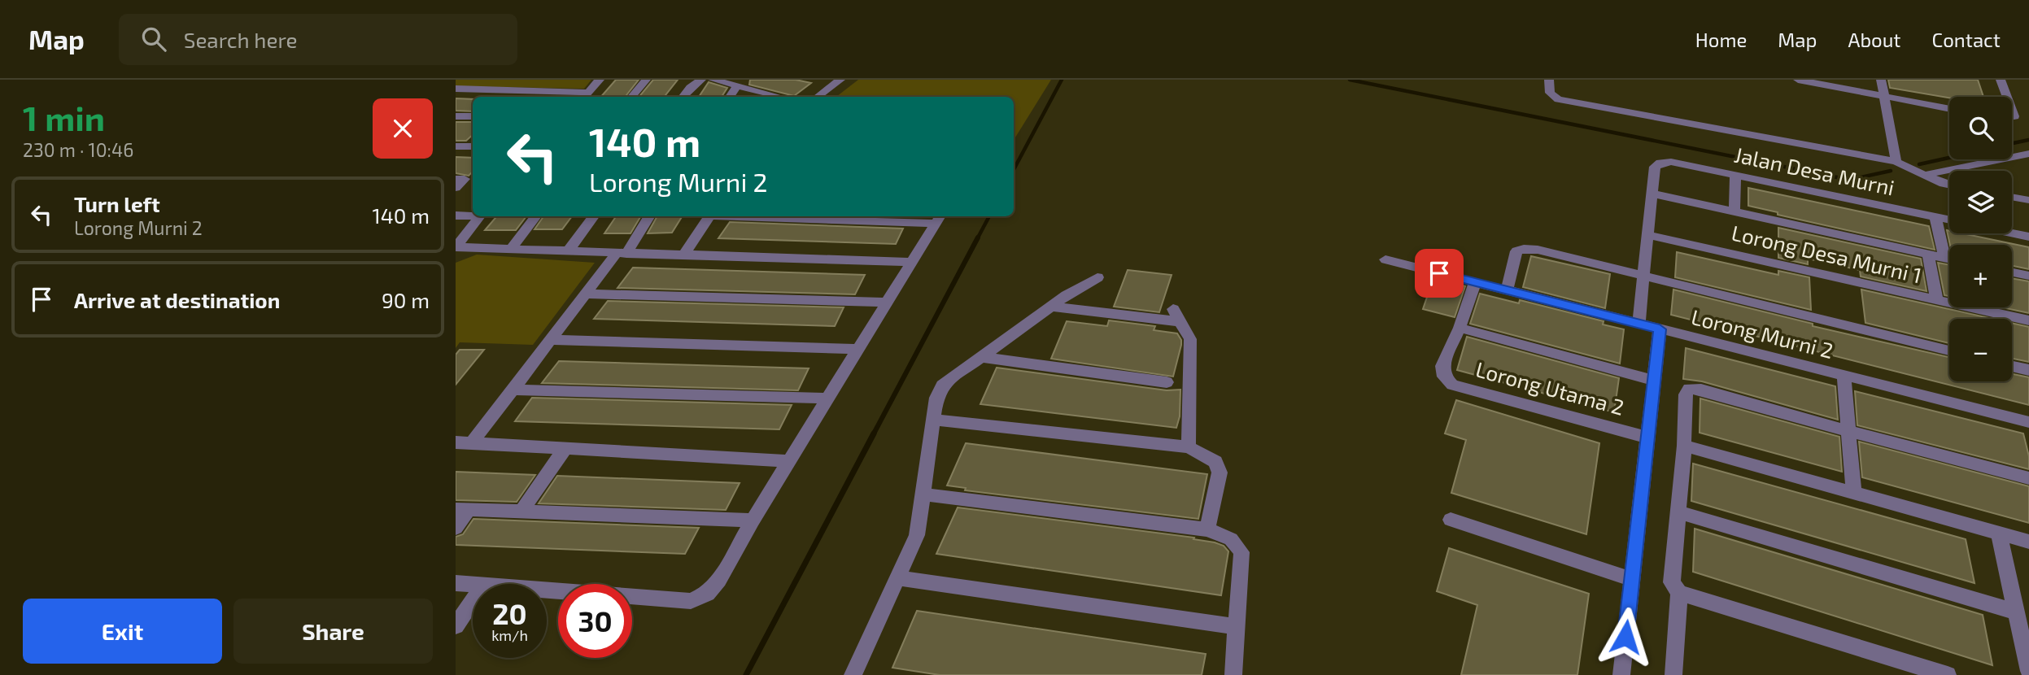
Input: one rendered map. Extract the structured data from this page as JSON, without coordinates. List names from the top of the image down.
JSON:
{
  "streets": {
    "street": [
      "Jalan Desa Murni",
      "Lorong Desa Murni 1",
      "Lorong Murni 2",
      "Lorong Utama 2"
    ]
  },
  "page": {
    "header": "Map",
    "search": "Search here",
    "nav": [
      "Home",
      "Map",
      "About",
      "Contact"
    ],
    "heading": ["1 min", "230 m · 10:46"],
    "map_buttons": ["+", "−"],
    "turn": ["140 m", "Lorong Murni 2"],
    "list": [
      {
        "name": "Turn left",
        "note": "Lorong Murni 2",
        "value": "140 m"
      },
      {
        "name": "Arrive at destination",
        "value": "90 m"
      }
    ],
    "speed": "20 km/h",
    "limit": "30",
    "buttons": ["Exit", "Share"]
  }
}
